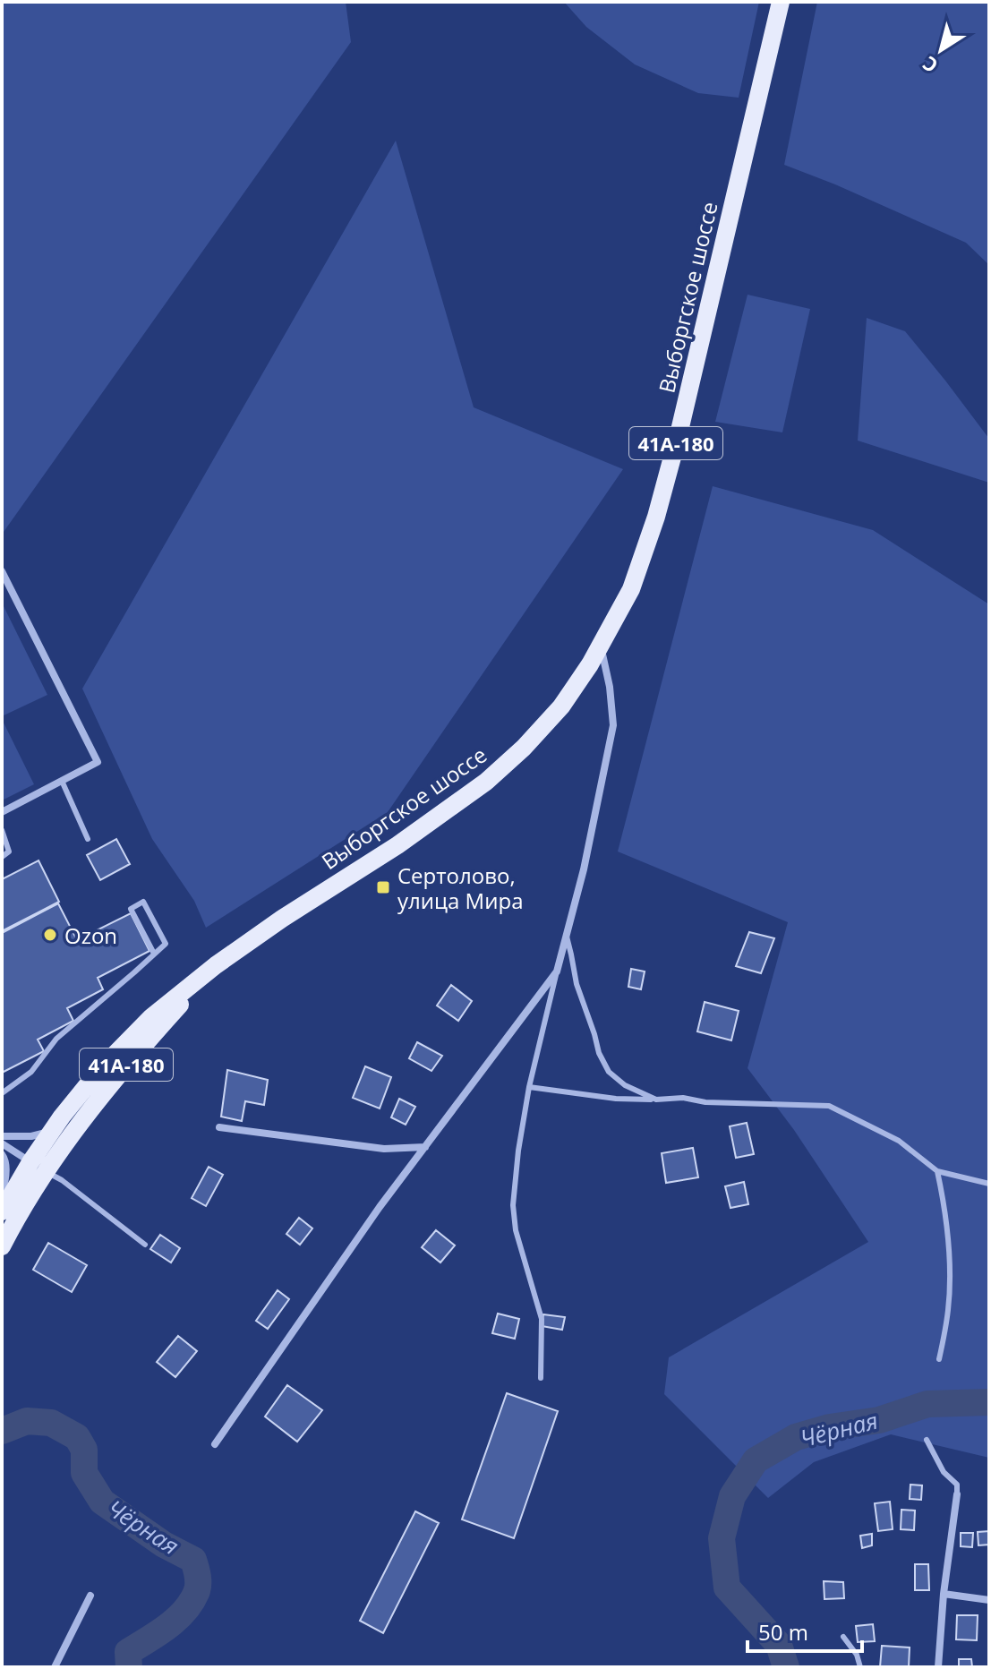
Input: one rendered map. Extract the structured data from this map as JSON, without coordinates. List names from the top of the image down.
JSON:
{
  "streets": {
    "main road": ["Выборгское шоссе", "41А-180"]
  },
  "water": ["Чёрная"],
  "places": {
    "transit": ["Сертолово, улица Мира"],
    "other": ["Ozon"]
  },
  "scale_bar": "50 m",
  "north": "bottom left"
}
